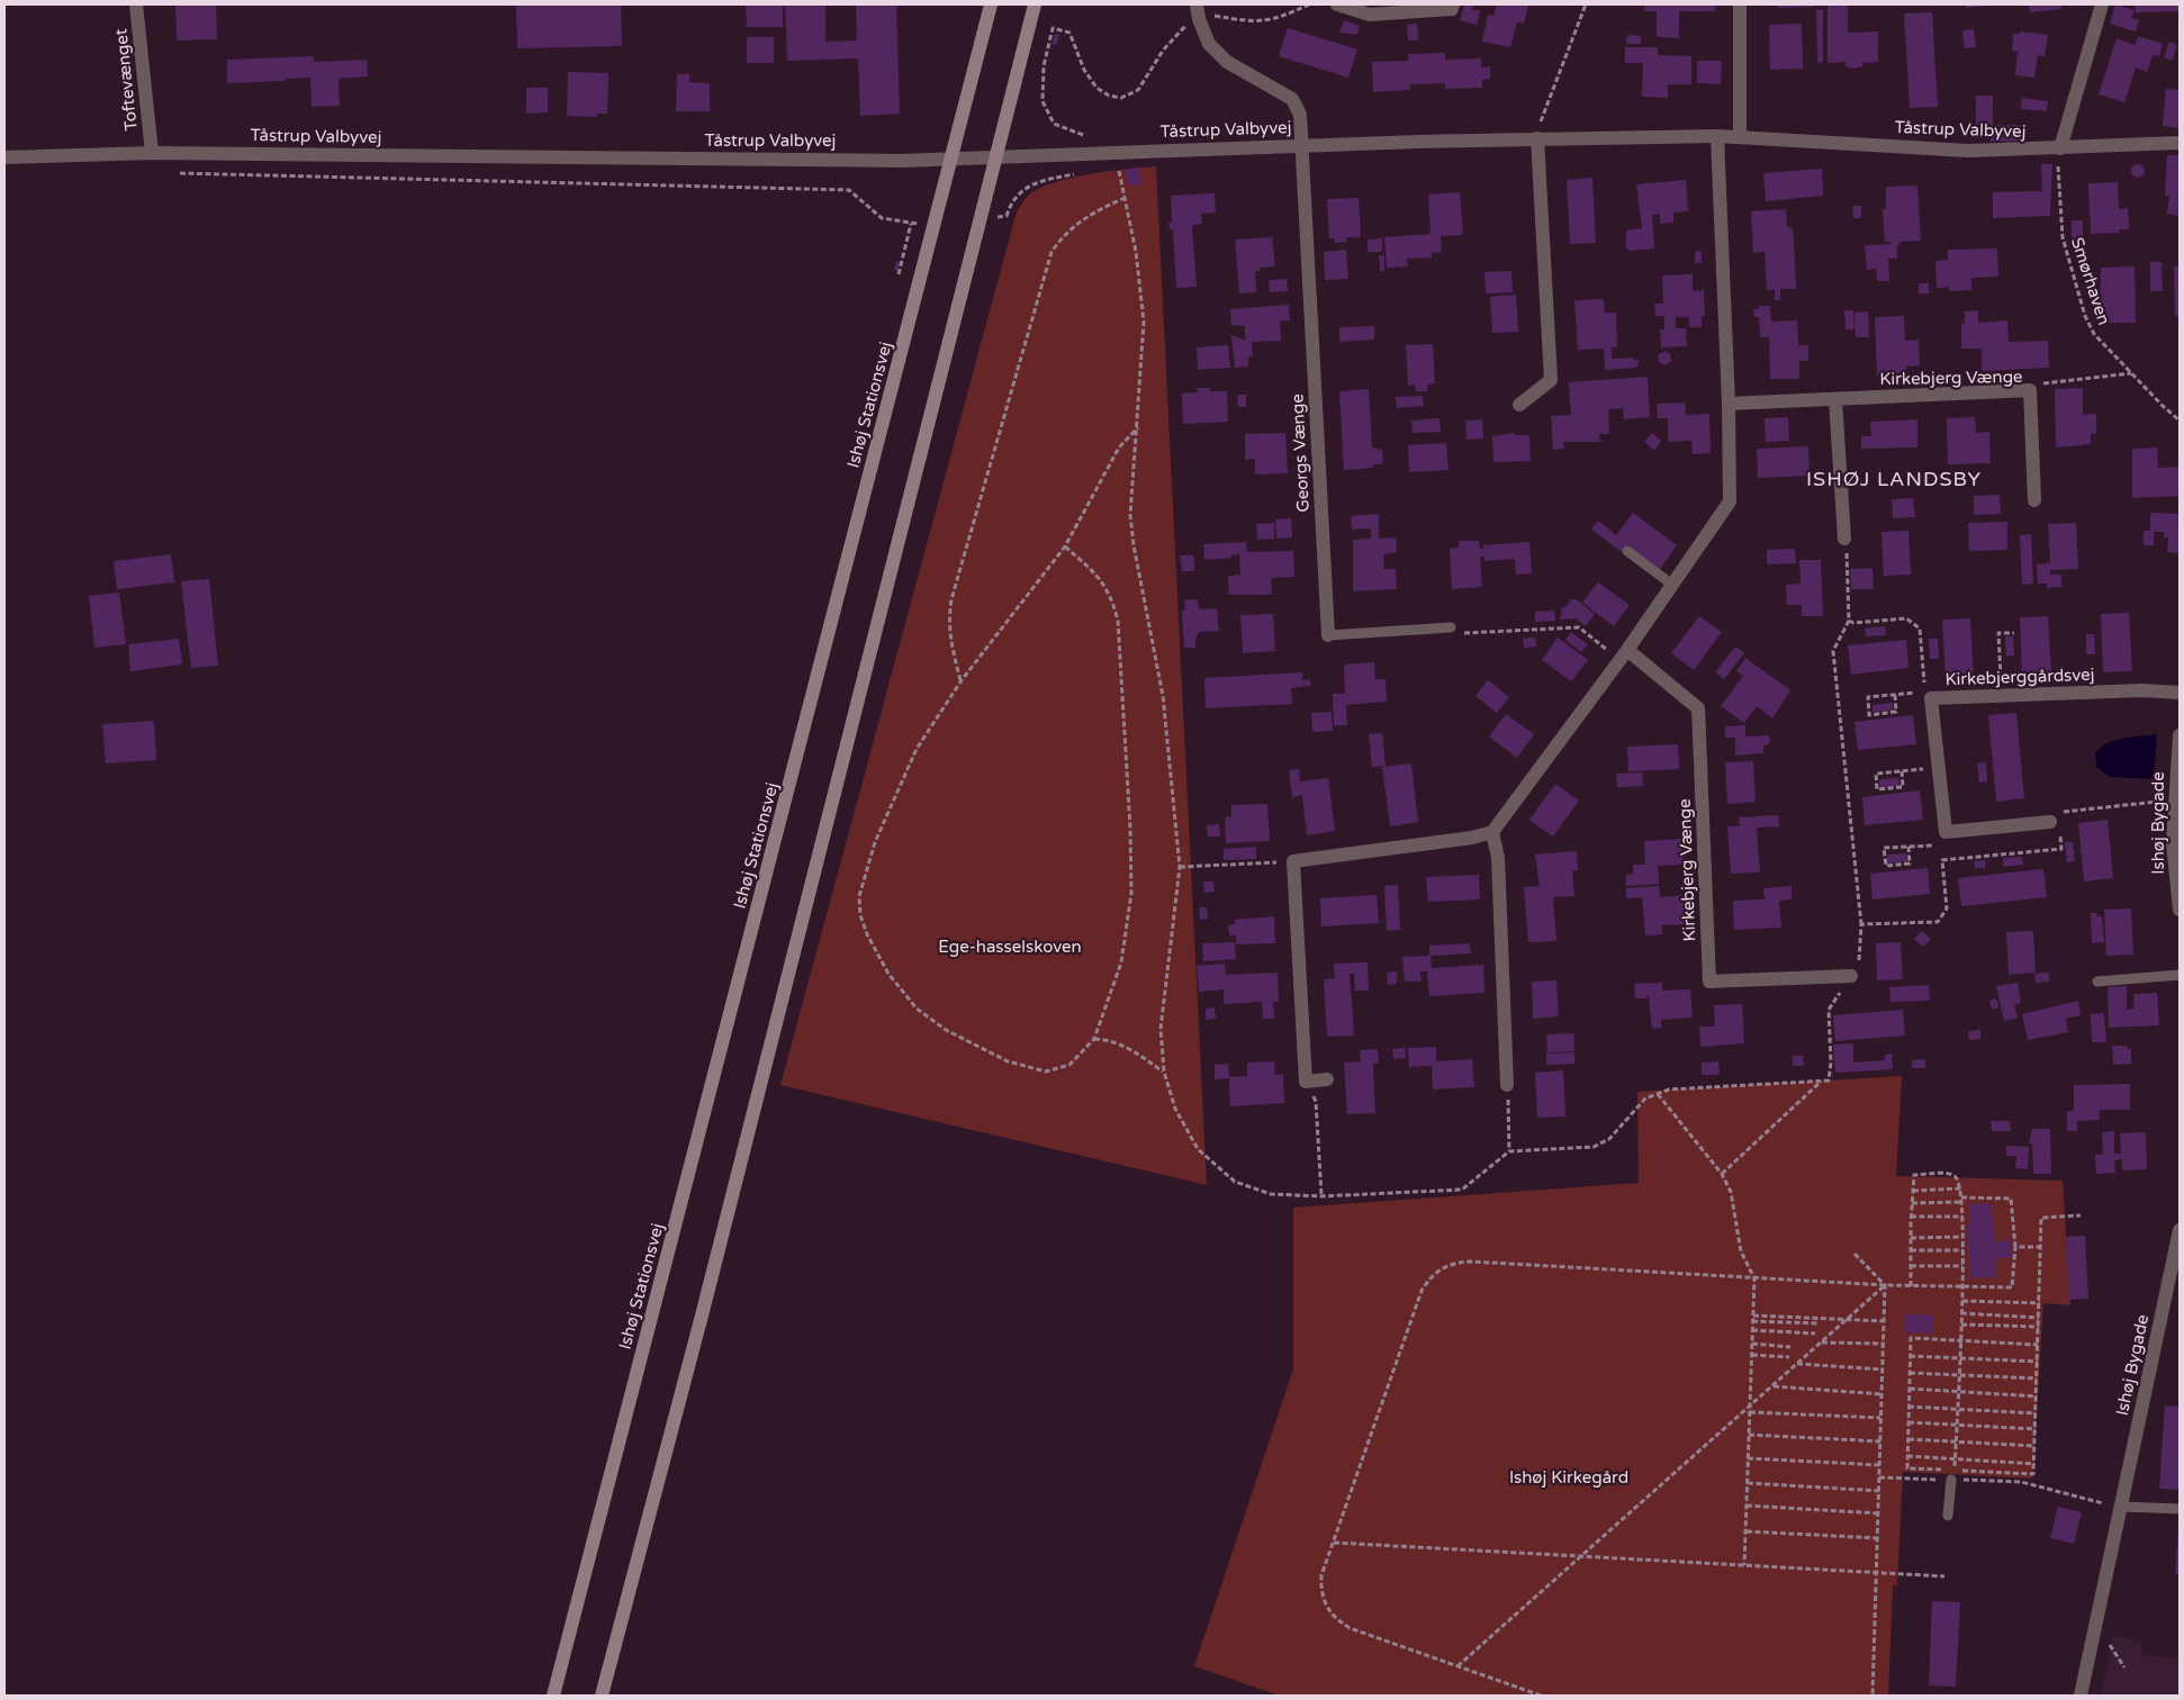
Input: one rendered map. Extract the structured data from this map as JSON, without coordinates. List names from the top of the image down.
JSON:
{
  "streets": {
    "main road": ["Ishøj Stationsvej"],
    "street": [
      "Toftevænget",
      "Tåstrup Valbyvej",
      "Kirkebjerg Vænge",
      "Georgs Vænge",
      "Kirkebjerggårdsvej",
      "Ishøj Bygade"
    ],
    "path": ["Smørhaven"]
  },
  "crossings": [
    ["Toftevænget", "Tåstrup Valbyvej"],
    ["Tåstrup Valbyvej", "Smørhaven"],
    ["Tåstrup Valbyvej", "Ishøj Stationsvej"],
    ["Tåstrup Valbyvej", "Georgs Vænge"]
  ],
  "districts": ["ISHØJ LANDSBY"],
  "parks": ["Ege-hasselskoven", "Ishøj Kirkegård"]
}
